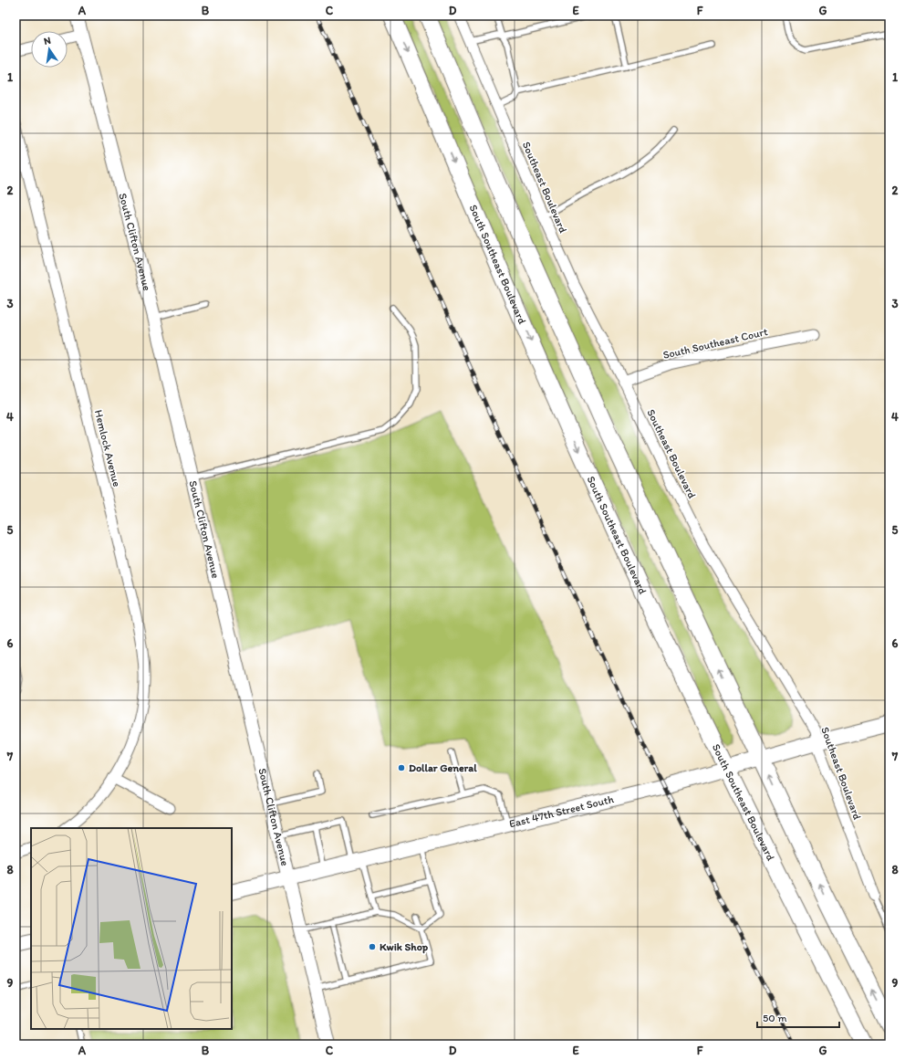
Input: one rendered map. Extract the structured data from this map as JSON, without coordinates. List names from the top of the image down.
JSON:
{
  "streets": {
    "main road": ["South Southeast Boulevard", "East 47th Street South"],
    "street": [
      "Southeast Boulevard",
      "South Clifton Avenue",
      "South Southeast Court",
      "Hemlock Avenue"
    ]
  },
  "crossings": [
    ["Southeast Boulevard", "South Southeast Court"],
    ["Southeast Boulevard", "East 47th Street South"],
    ["South Clifton Avenue", "East 47th Street South"],
    ["South Southeast Boulevard", "East 47th Street South"]
  ],
  "places": ["Dollar General", "Kwik Shop"],
  "scale_bar": "50 m",
  "north": "top",
  "grid": {
    "columns": [
      "A",
      "B",
      "C",
      "D",
      "E",
      "F",
      "G"
    ],
    "rows": [
      "1",
      "2",
      "3",
      "4",
      "5",
      "6",
      "7",
      "8",
      "9"
    ]
  }
}
